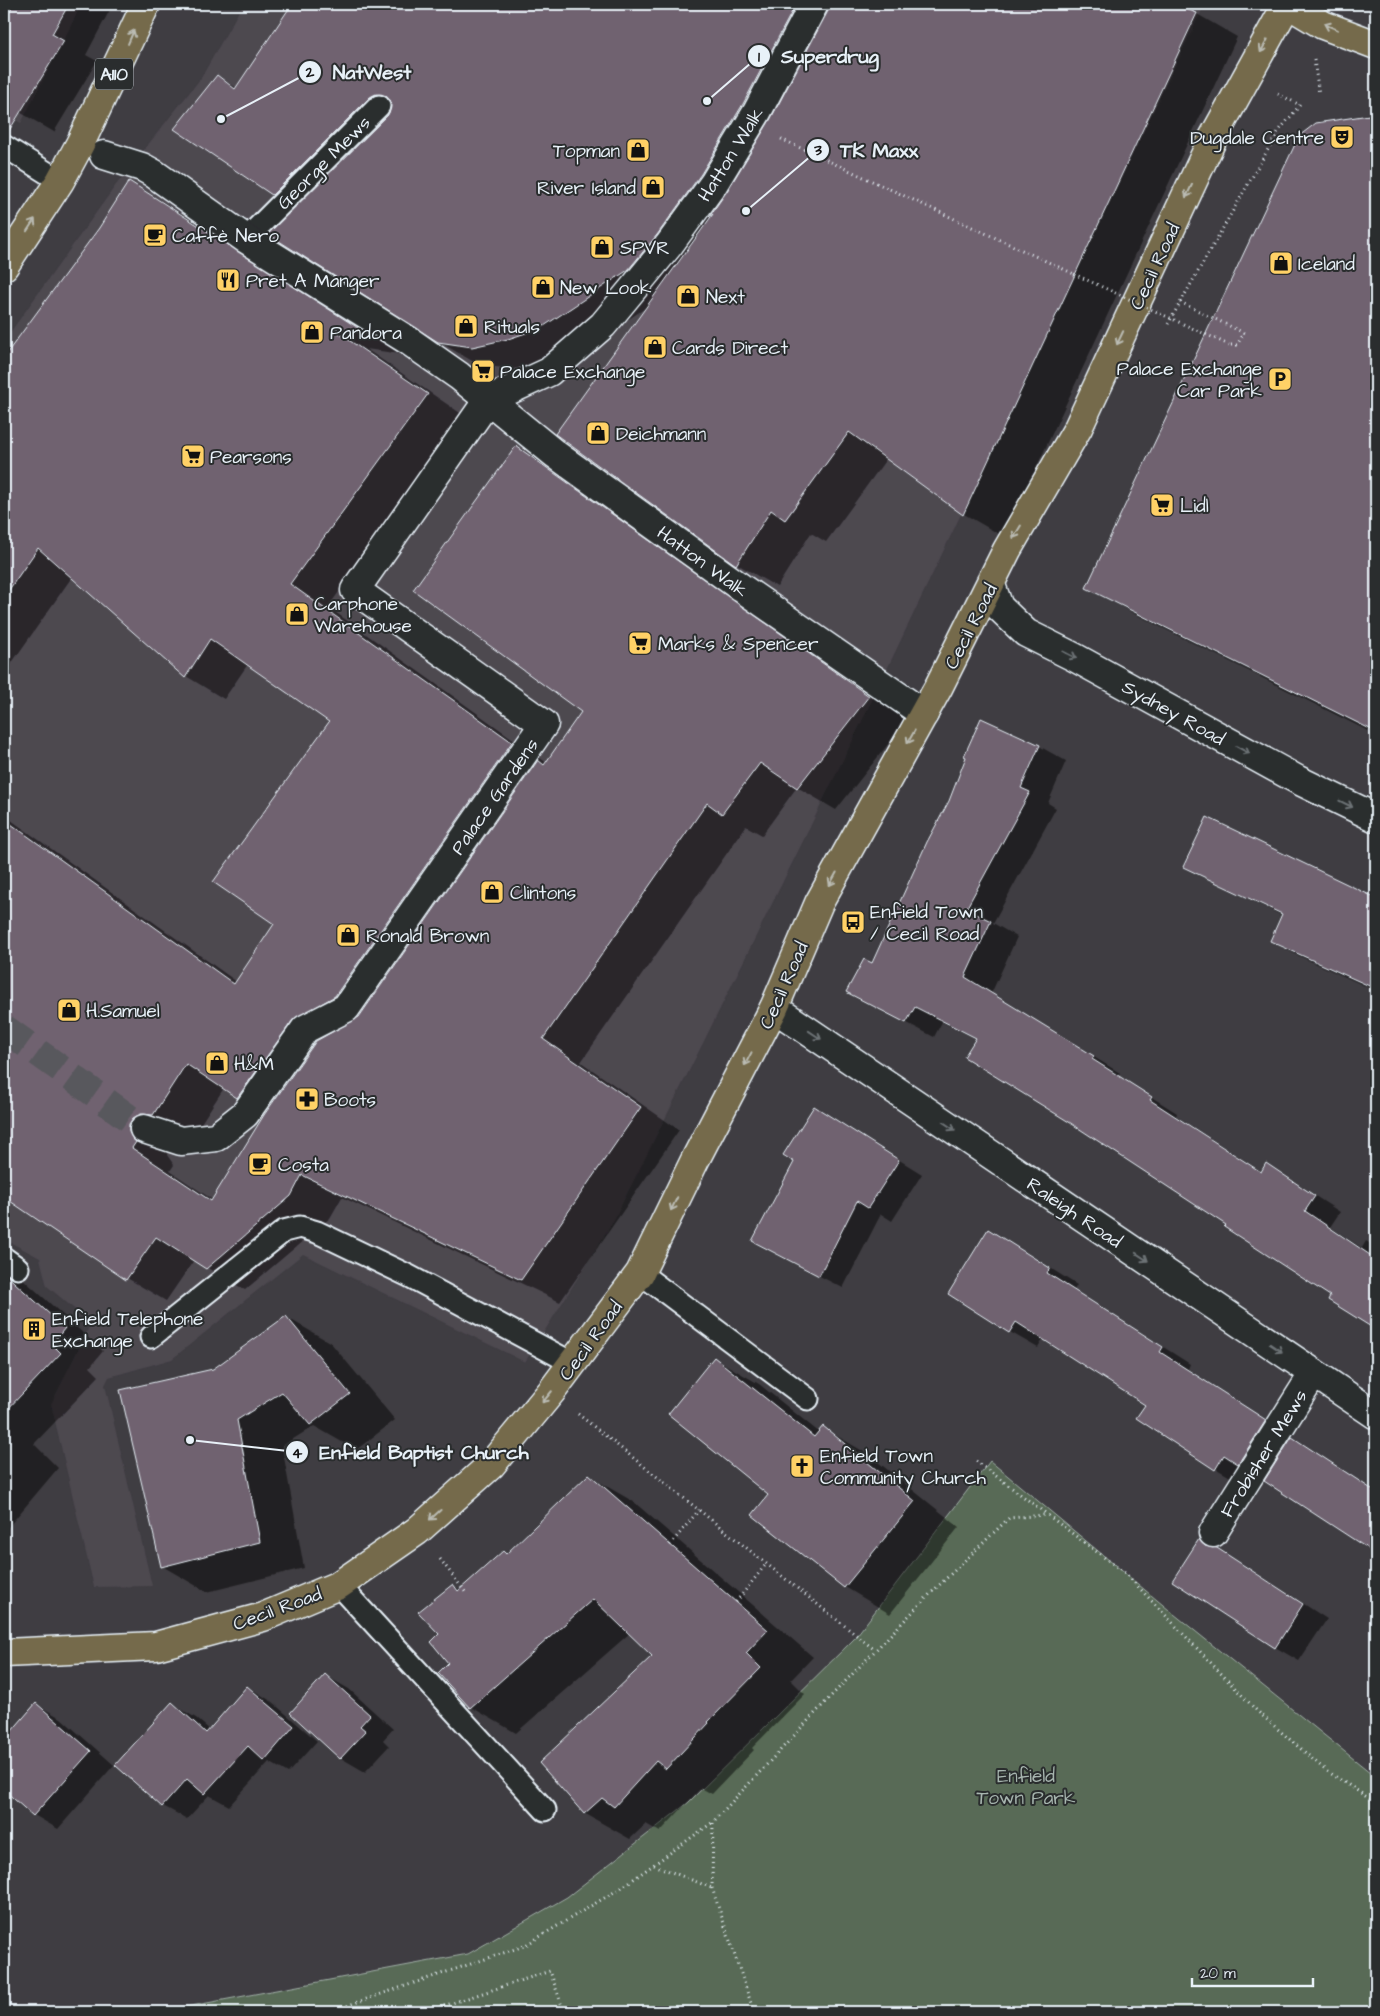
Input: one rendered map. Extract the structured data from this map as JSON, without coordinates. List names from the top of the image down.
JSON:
{
  "streets": {
    "main road": ["A110", "Cecil Road"],
    "street": [
      "Hatton Walk",
      "Sydney Road",
      "Palace Gardens",
      "Raleigh Road",
      "Frobisher Mews"
    ],
    "lane": ["George Mews"]
  },
  "crossings": [
    ["A110", "Hatton Walk"],
    ["Hatton Walk", "George Mews"],
    ["Hatton Walk", "Cecil Road"],
    ["Hatton Walk", "Palace Gardens"],
    ["Cecil Road", "Sydney Road"],
    ["Cecil Road", "Raleigh Road"],
    ["Raleigh Road", "Frobisher Mews"]
  ],
  "one_way": ["Cecil Road", "Sydney Road", "Raleigh Road"],
  "parks": ["Enfield Town Park"],
  "places": {
    "other": [
      "Superdrug",
      "NatWest",
      "TK Maxx",
      "Enfield Baptist Church"
    ],
    "theatre": ["Dugdale Centre"],
    "shop": [
      "Topman",
      "River Island",
      "SPVR",
      "Iceland",
      "New Look",
      "Next",
      "Rituals",
      "Pandora",
      "Cards Direct",
      "Deichmann",
      "Carphone Warehouse",
      "Clintons",
      "Ronald Brown",
      "H.Samuel",
      "H&M"
    ],
    "cafe": ["Caffè Nero", "Costa"],
    "restaurant": ["Pret A Manger"],
    "supermarket": [
      "Palace Exchange",
      "Pearsons",
      "Lidl",
      "Marks & Spencer"
    ],
    "parking": ["Palace Exchange Car Park"],
    "bus stop": ["Enfield Town / Cecil Road"],
    "pharmacy": ["Boots"],
    "building": ["Enfield Telephone Exchange"],
    "church": ["Enfield Town Community Church"]
  },
  "scale_bar": "20 m"
}
